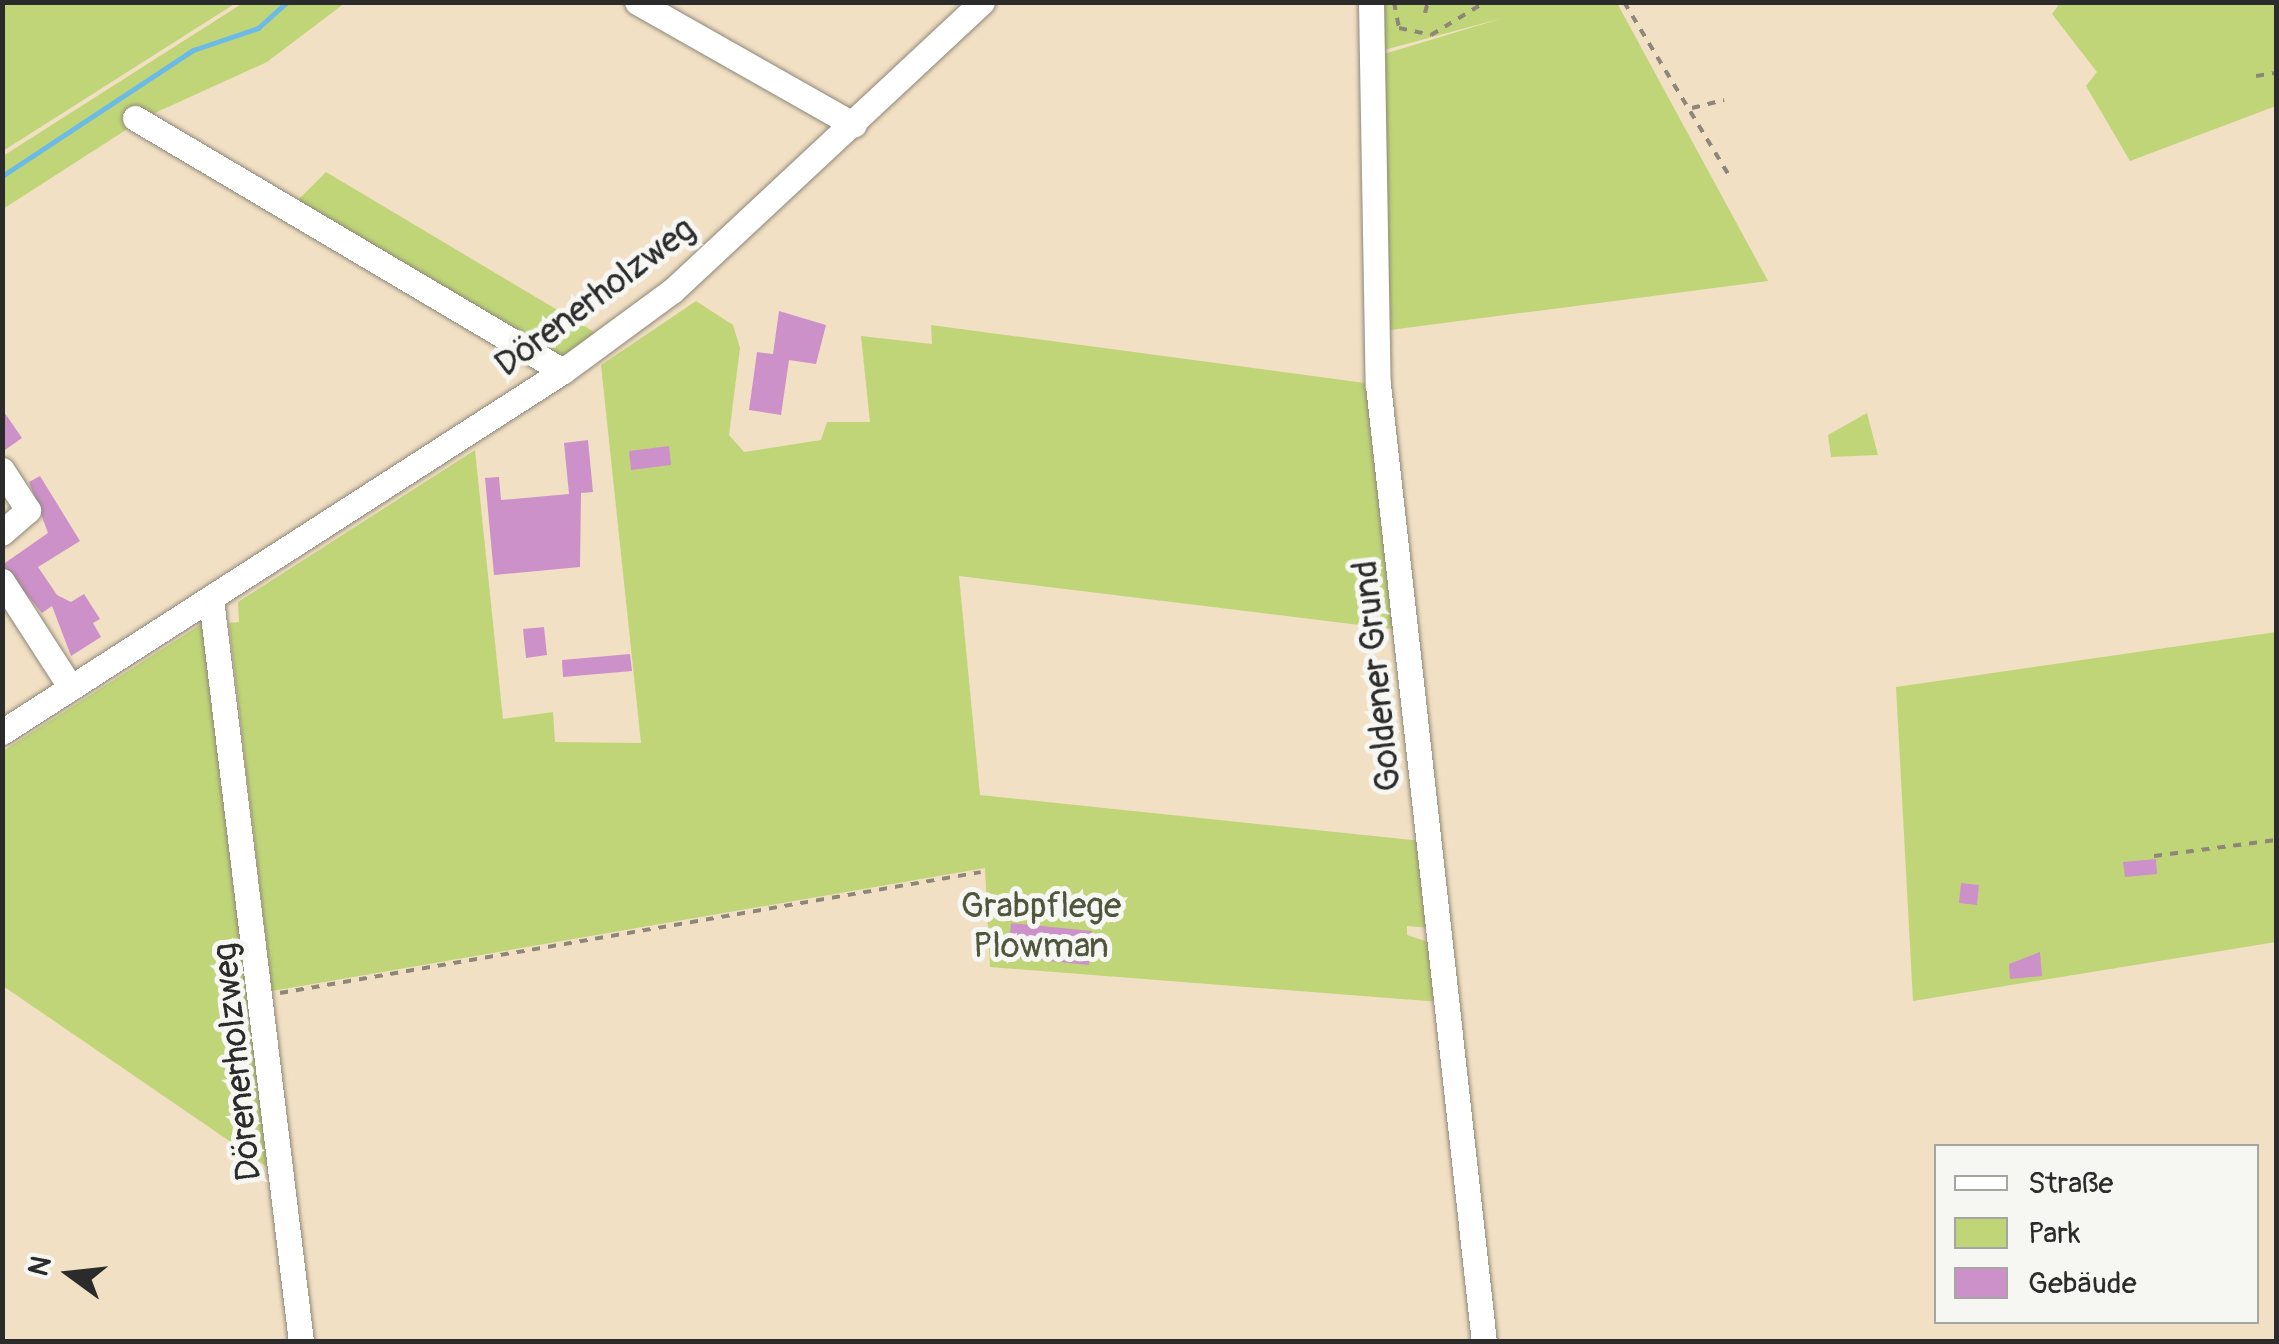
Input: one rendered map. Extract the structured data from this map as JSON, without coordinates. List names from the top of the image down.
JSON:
{
  "streets": {
    "street": ["Dörenerholzweg", "Goldener Grund"]
  },
  "parks": ["Grabpflege Plowman"],
  "legend": ["Straße", "Park", "Gebäude"],
  "north": "left"
}
